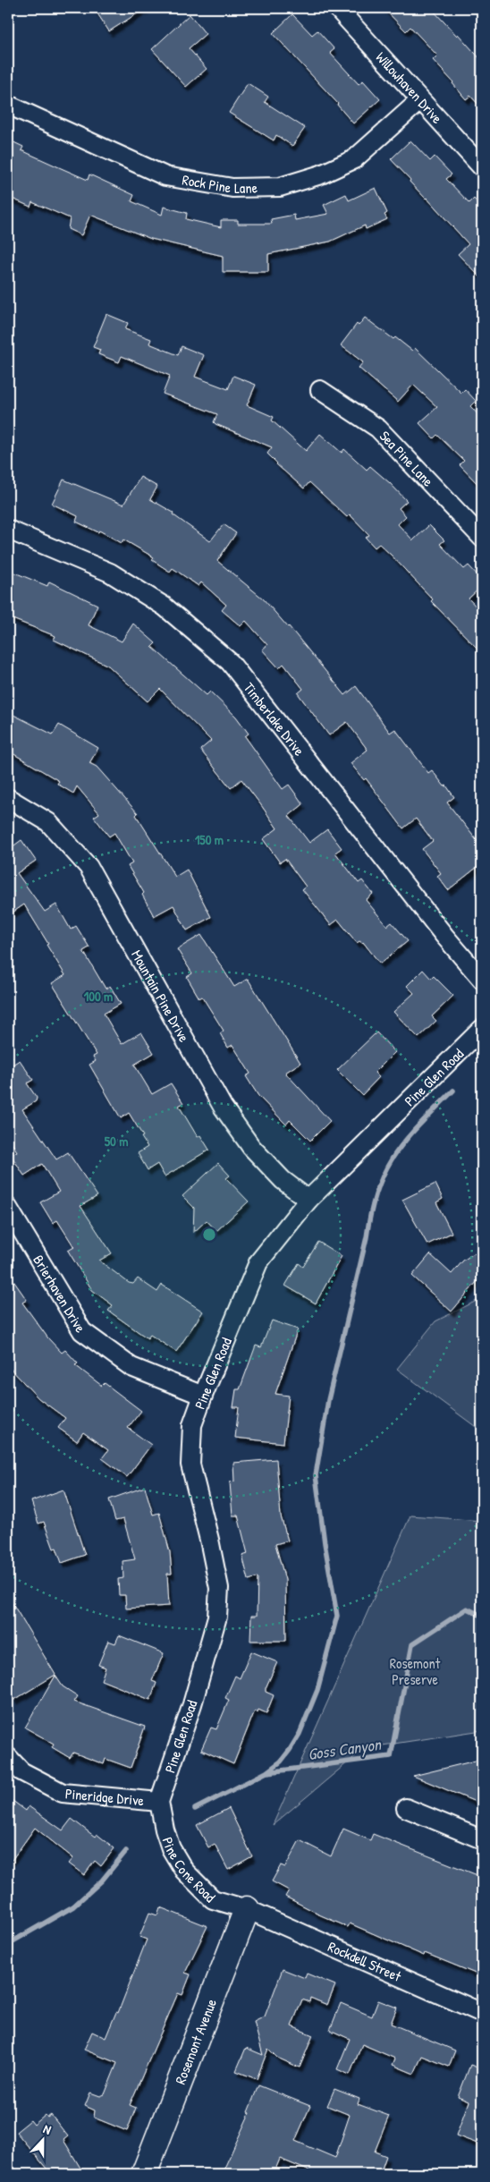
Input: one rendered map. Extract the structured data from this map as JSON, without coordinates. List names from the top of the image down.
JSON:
{
  "streets": {
    "street": [
      "Willowhaven Drive",
      "Rock Pine Lane",
      "Sea Pine Lane",
      "Timberlake Drive",
      "Mountain Pine Drive",
      "Pine Glen Road",
      "Brierhaven Drive",
      "Pineridge Drive",
      "Pine Cone Road",
      "Rockdell Street",
      "Rosemont Avenue"
    ]
  },
  "crossings": [
    ["Willowhaven Drive", "Rock Pine Lane"],
    ["Mountain Pine Drive", "Pine Glen Road"],
    ["Pine Glen Road", "Brierhaven Drive"],
    ["Pine Glen Road", "Pineridge Drive"],
    ["Pine Glen Road", "Pine Cone Road"],
    ["Pineridge Drive", "Pine Cone Road"],
    ["Pine Cone Road", "Rockdell Street"],
    ["Pine Cone Road", "Rosemont Avenue"],
    ["Rockdell Street", "Rosemont Avenue"]
  ],
  "water": ["Goss Canyon"],
  "parks": ["Rosemont Preserve"],
  "north": "top",
  "rings": ["150 m", "100 m", "50 m"]
}
